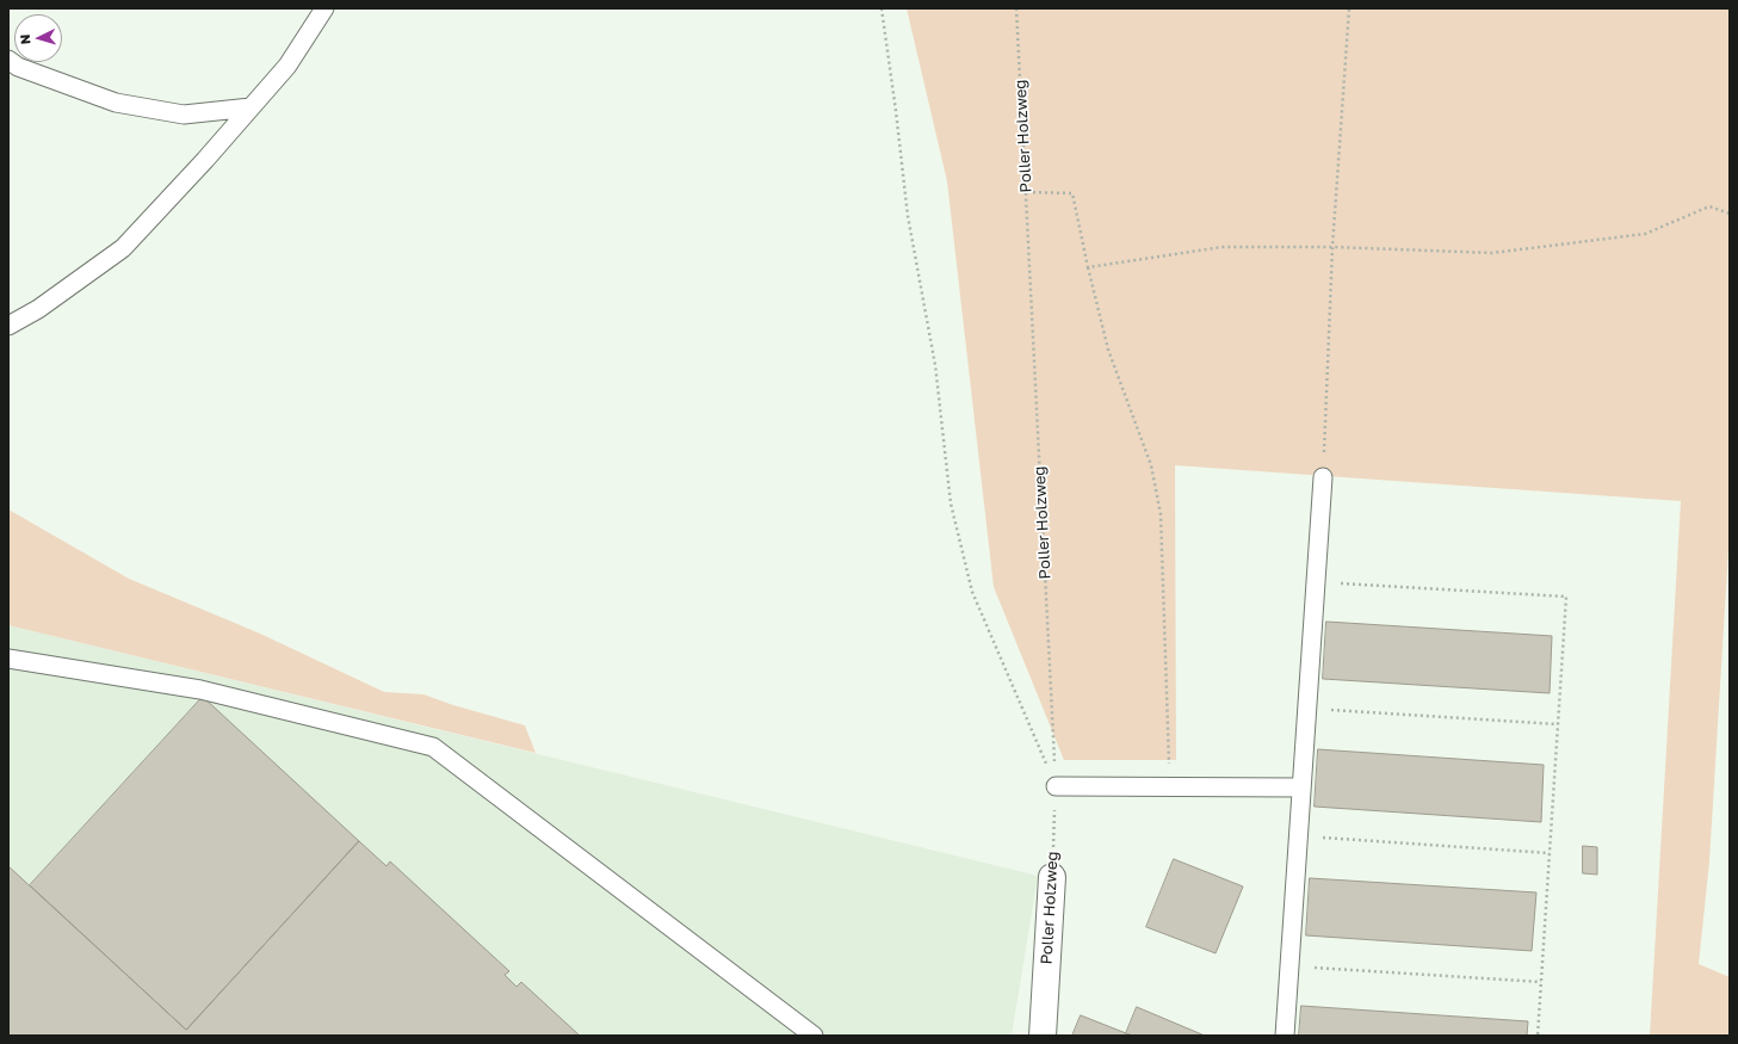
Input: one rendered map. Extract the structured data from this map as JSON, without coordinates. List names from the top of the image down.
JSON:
{
  "streets": {
    "street": ["Poller Holzweg"]
  },
  "north": "left"
}
